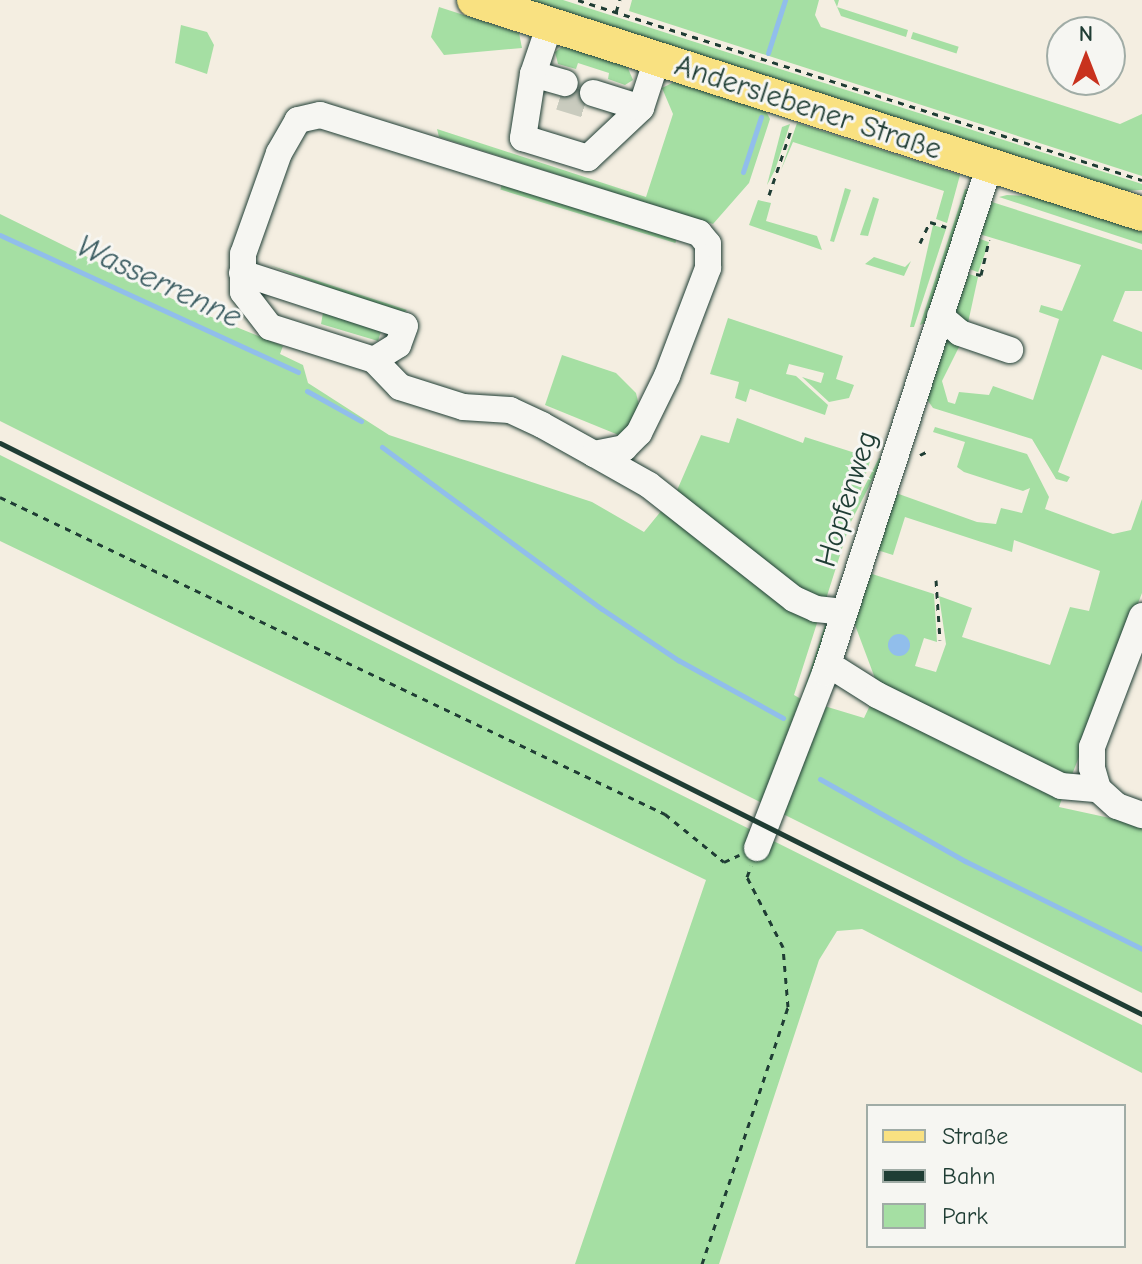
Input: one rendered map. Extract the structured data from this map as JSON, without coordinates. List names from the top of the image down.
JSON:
{
  "streets": {
    "main road": ["Anderslebener Straße"],
    "street": ["Hopfenweg"]
  },
  "crossings": [
    ["Anderslebener Straße", "Hopfenweg"]
  ],
  "water": ["Wasserrenne"],
  "legend": ["Straße", "Bahn", "Park"],
  "north": "top"
}
